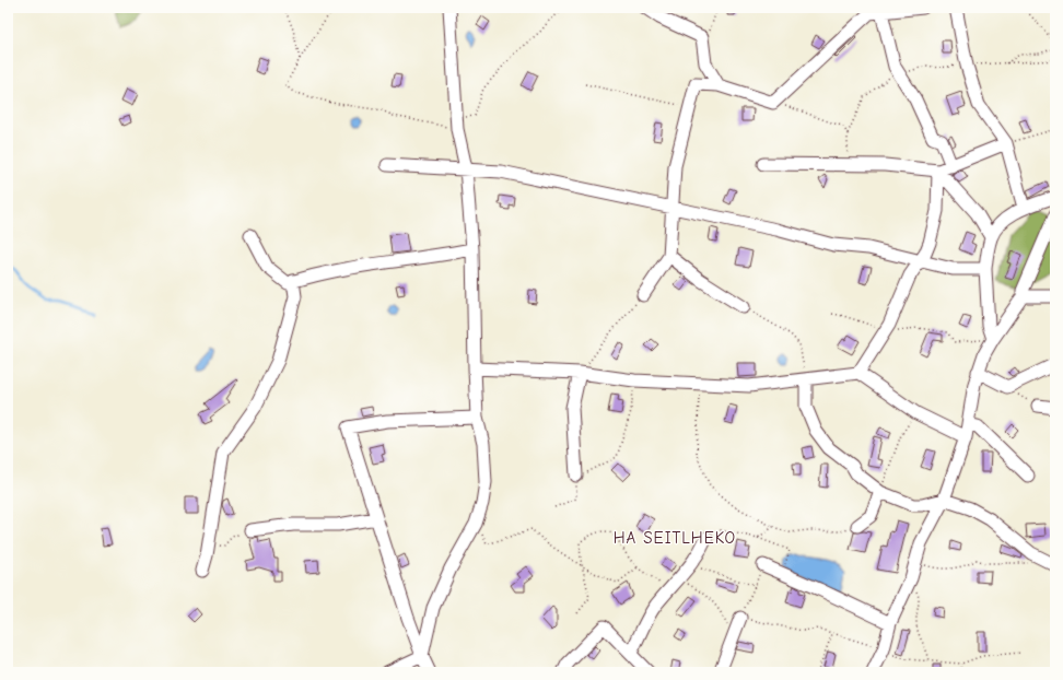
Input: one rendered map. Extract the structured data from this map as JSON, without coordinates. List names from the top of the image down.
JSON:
{
  "districts": ["HA SEITLHEKO"]
}
